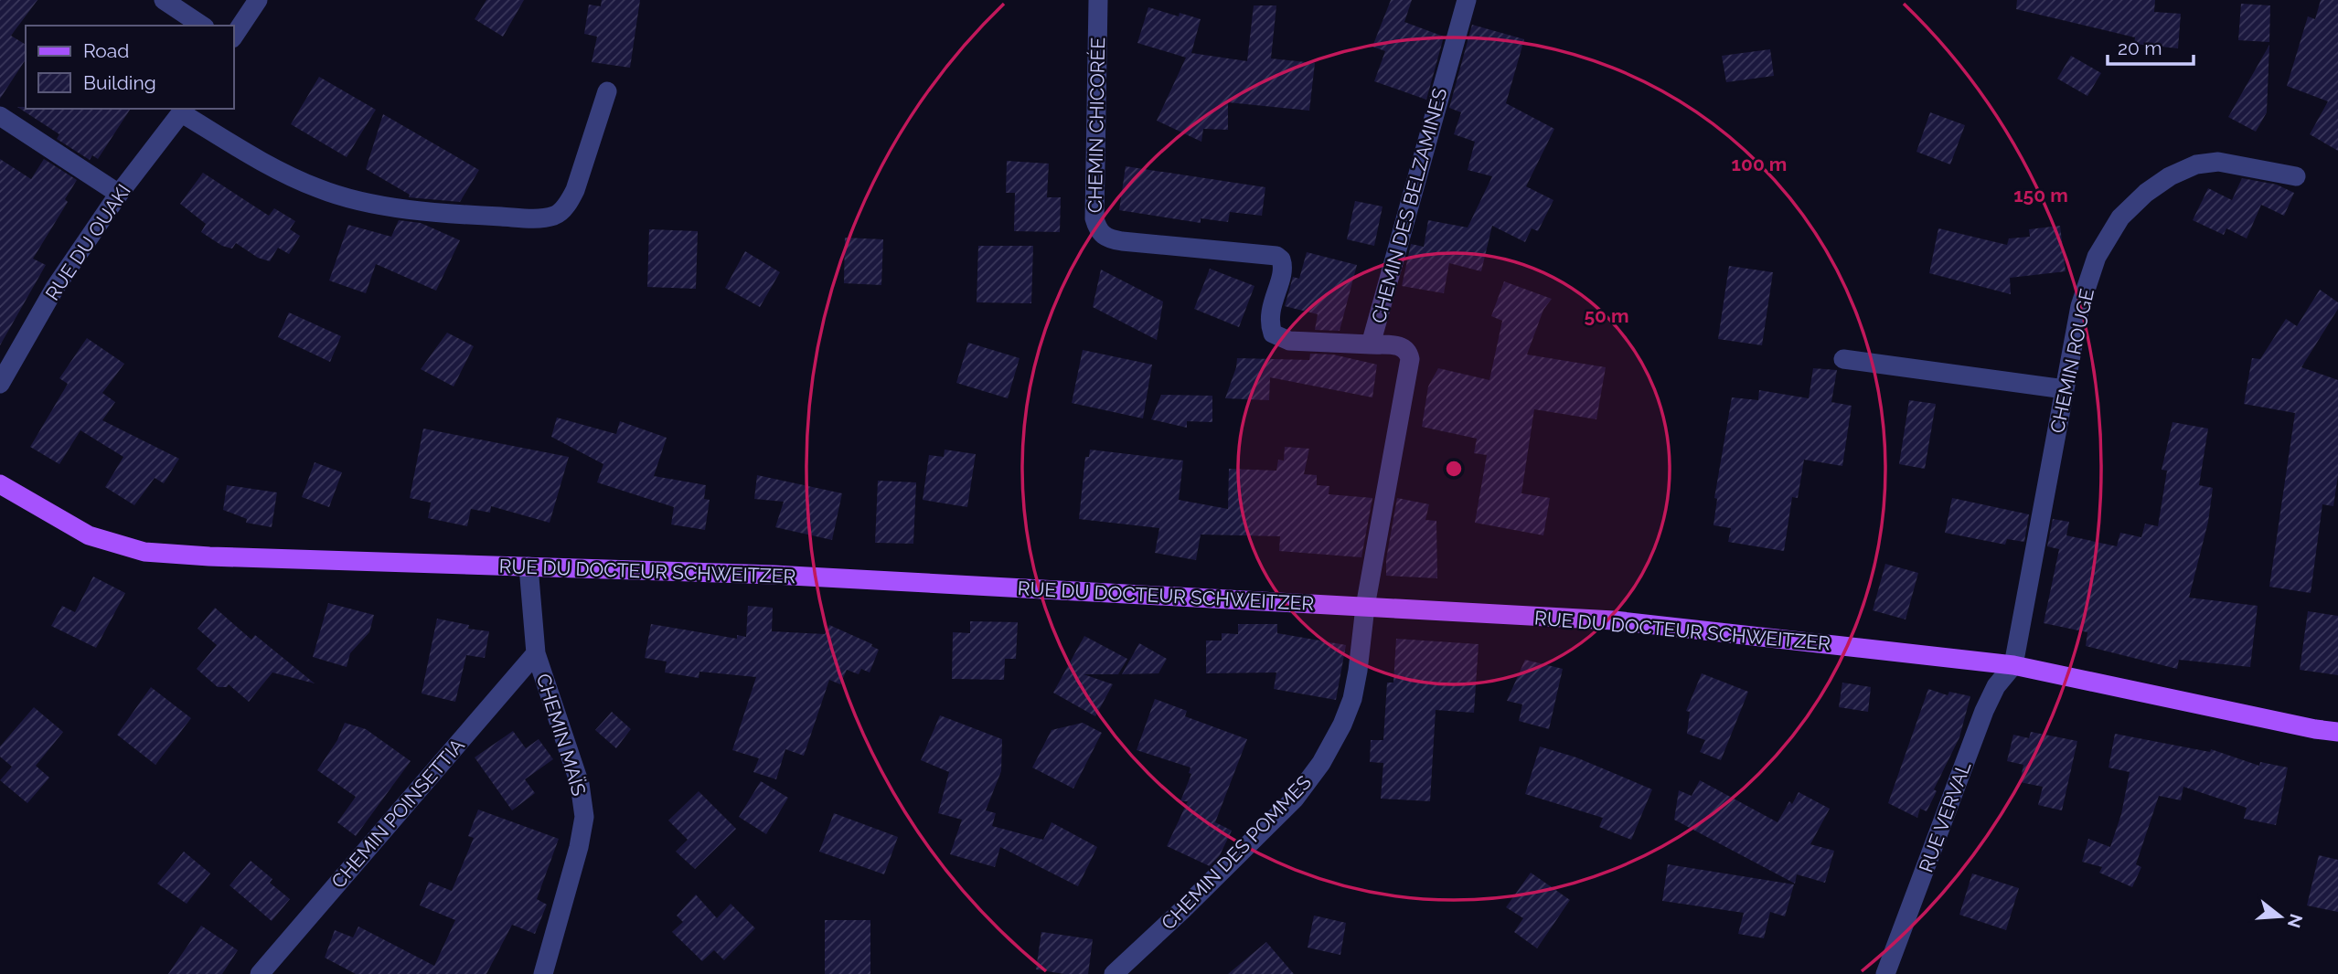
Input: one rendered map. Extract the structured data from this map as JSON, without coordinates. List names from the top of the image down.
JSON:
{
  "streets": {
    "main road": ["RUE DU DOCTEUR SCHWEITZER"],
    "street": [
      "CHEMIN CHICORÉE",
      "CHEMIN DES BELZAMINES",
      "RUE DU OUAKI",
      "CHEMIN ROUGE",
      "CHEMIN MAÏS",
      "CHEMIN POINSETTIA",
      "RUE VERVAL",
      "CHEMIN DES POMMES"
    ]
  },
  "crossings": [
    ["CHEMIN CHICORÉE", "CHEMIN DES BELZAMINES"],
    ["CHEMIN DES BELZAMINES", "RUE DU DOCTEUR SCHWEITZER"],
    ["CHEMIN DES BELZAMINES", "CHEMIN DES POMMES"],
    ["CHEMIN ROUGE", "RUE DU DOCTEUR SCHWEITZER"],
    ["CHEMIN ROUGE", "RUE VERVAL"],
    ["RUE DU DOCTEUR SCHWEITZER", "CHEMIN MAÏS"],
    ["RUE DU DOCTEUR SCHWEITZER", "RUE VERVAL"],
    ["RUE DU DOCTEUR SCHWEITZER", "CHEMIN DES POMMES"],
    ["CHEMIN MAÏS", "CHEMIN POINSETTIA"]
  ],
  "legend": ["Road", "Building"],
  "scale_bar": "20 m",
  "north": "right",
  "rings": ["100 m", "150 m", "50 m"]
}
